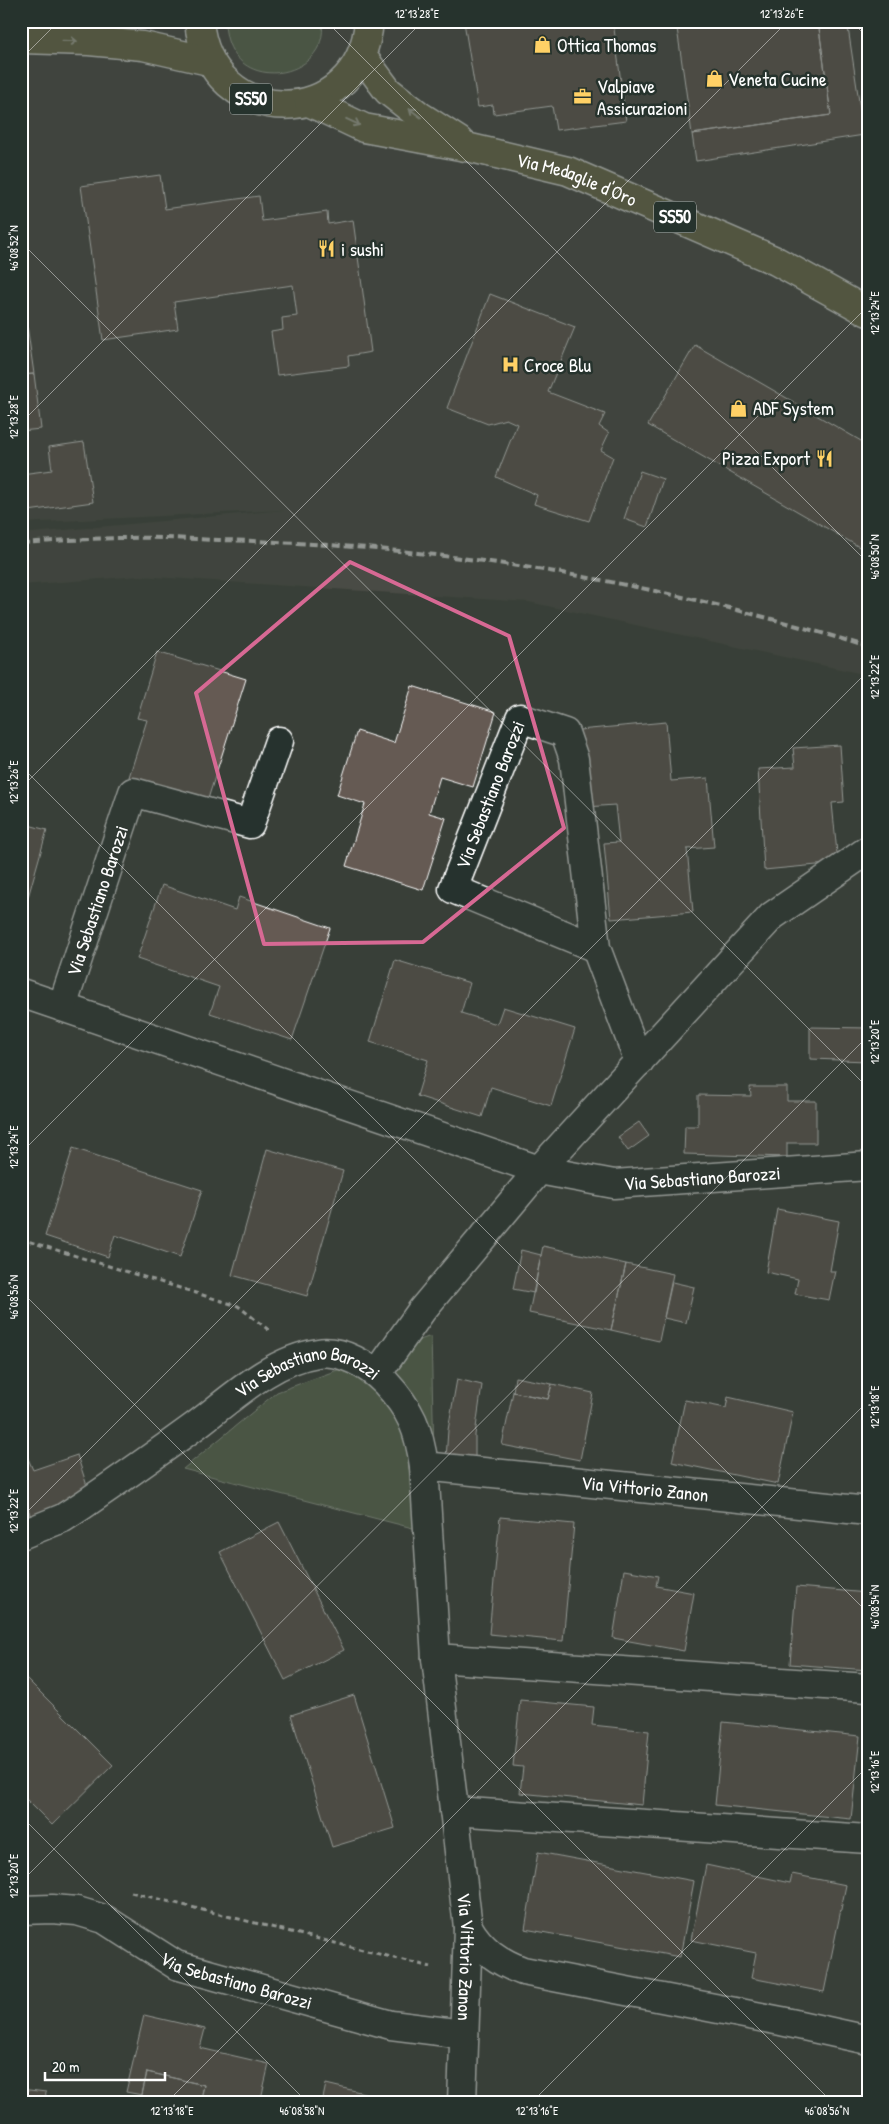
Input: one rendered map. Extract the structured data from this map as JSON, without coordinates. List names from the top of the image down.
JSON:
{
  "streets": {
    "main road": ["SS50", "Via Medaglie d'Oro"],
    "street": ["Via Sebastiano Barozzi", "Via Vittorio Zanon"]
  },
  "crossings": [
    ["SS50", "Via Medaglie d'Oro"],
    ["Via Sebastiano Barozzi", "Via Vittorio Zanon"]
  ],
  "places": {
    "shop": ["Ottica Thomas", "Veneta Cucine", "ADF System"],
    "office": ["Valpiave Assicurazioni"],
    "restaurant": ["i sushi", "Pizza Export"],
    "hospital": ["Croce Blu"]
  },
  "scale_bar": "20 m",
  "coordinates": [
    "12°13'28\"E",
    "12°13'26\"E",
    "46°08'52\"N",
    "12°13'24\"E",
    "46°08'50\"N",
    "12°13'22\"E",
    "12°13'20\"E",
    "46°08'56\"N",
    "12°13'18\"E",
    "46°08'54\"N",
    "12°13'16\"E",
    "46°08'58\"N"
  ]
}
